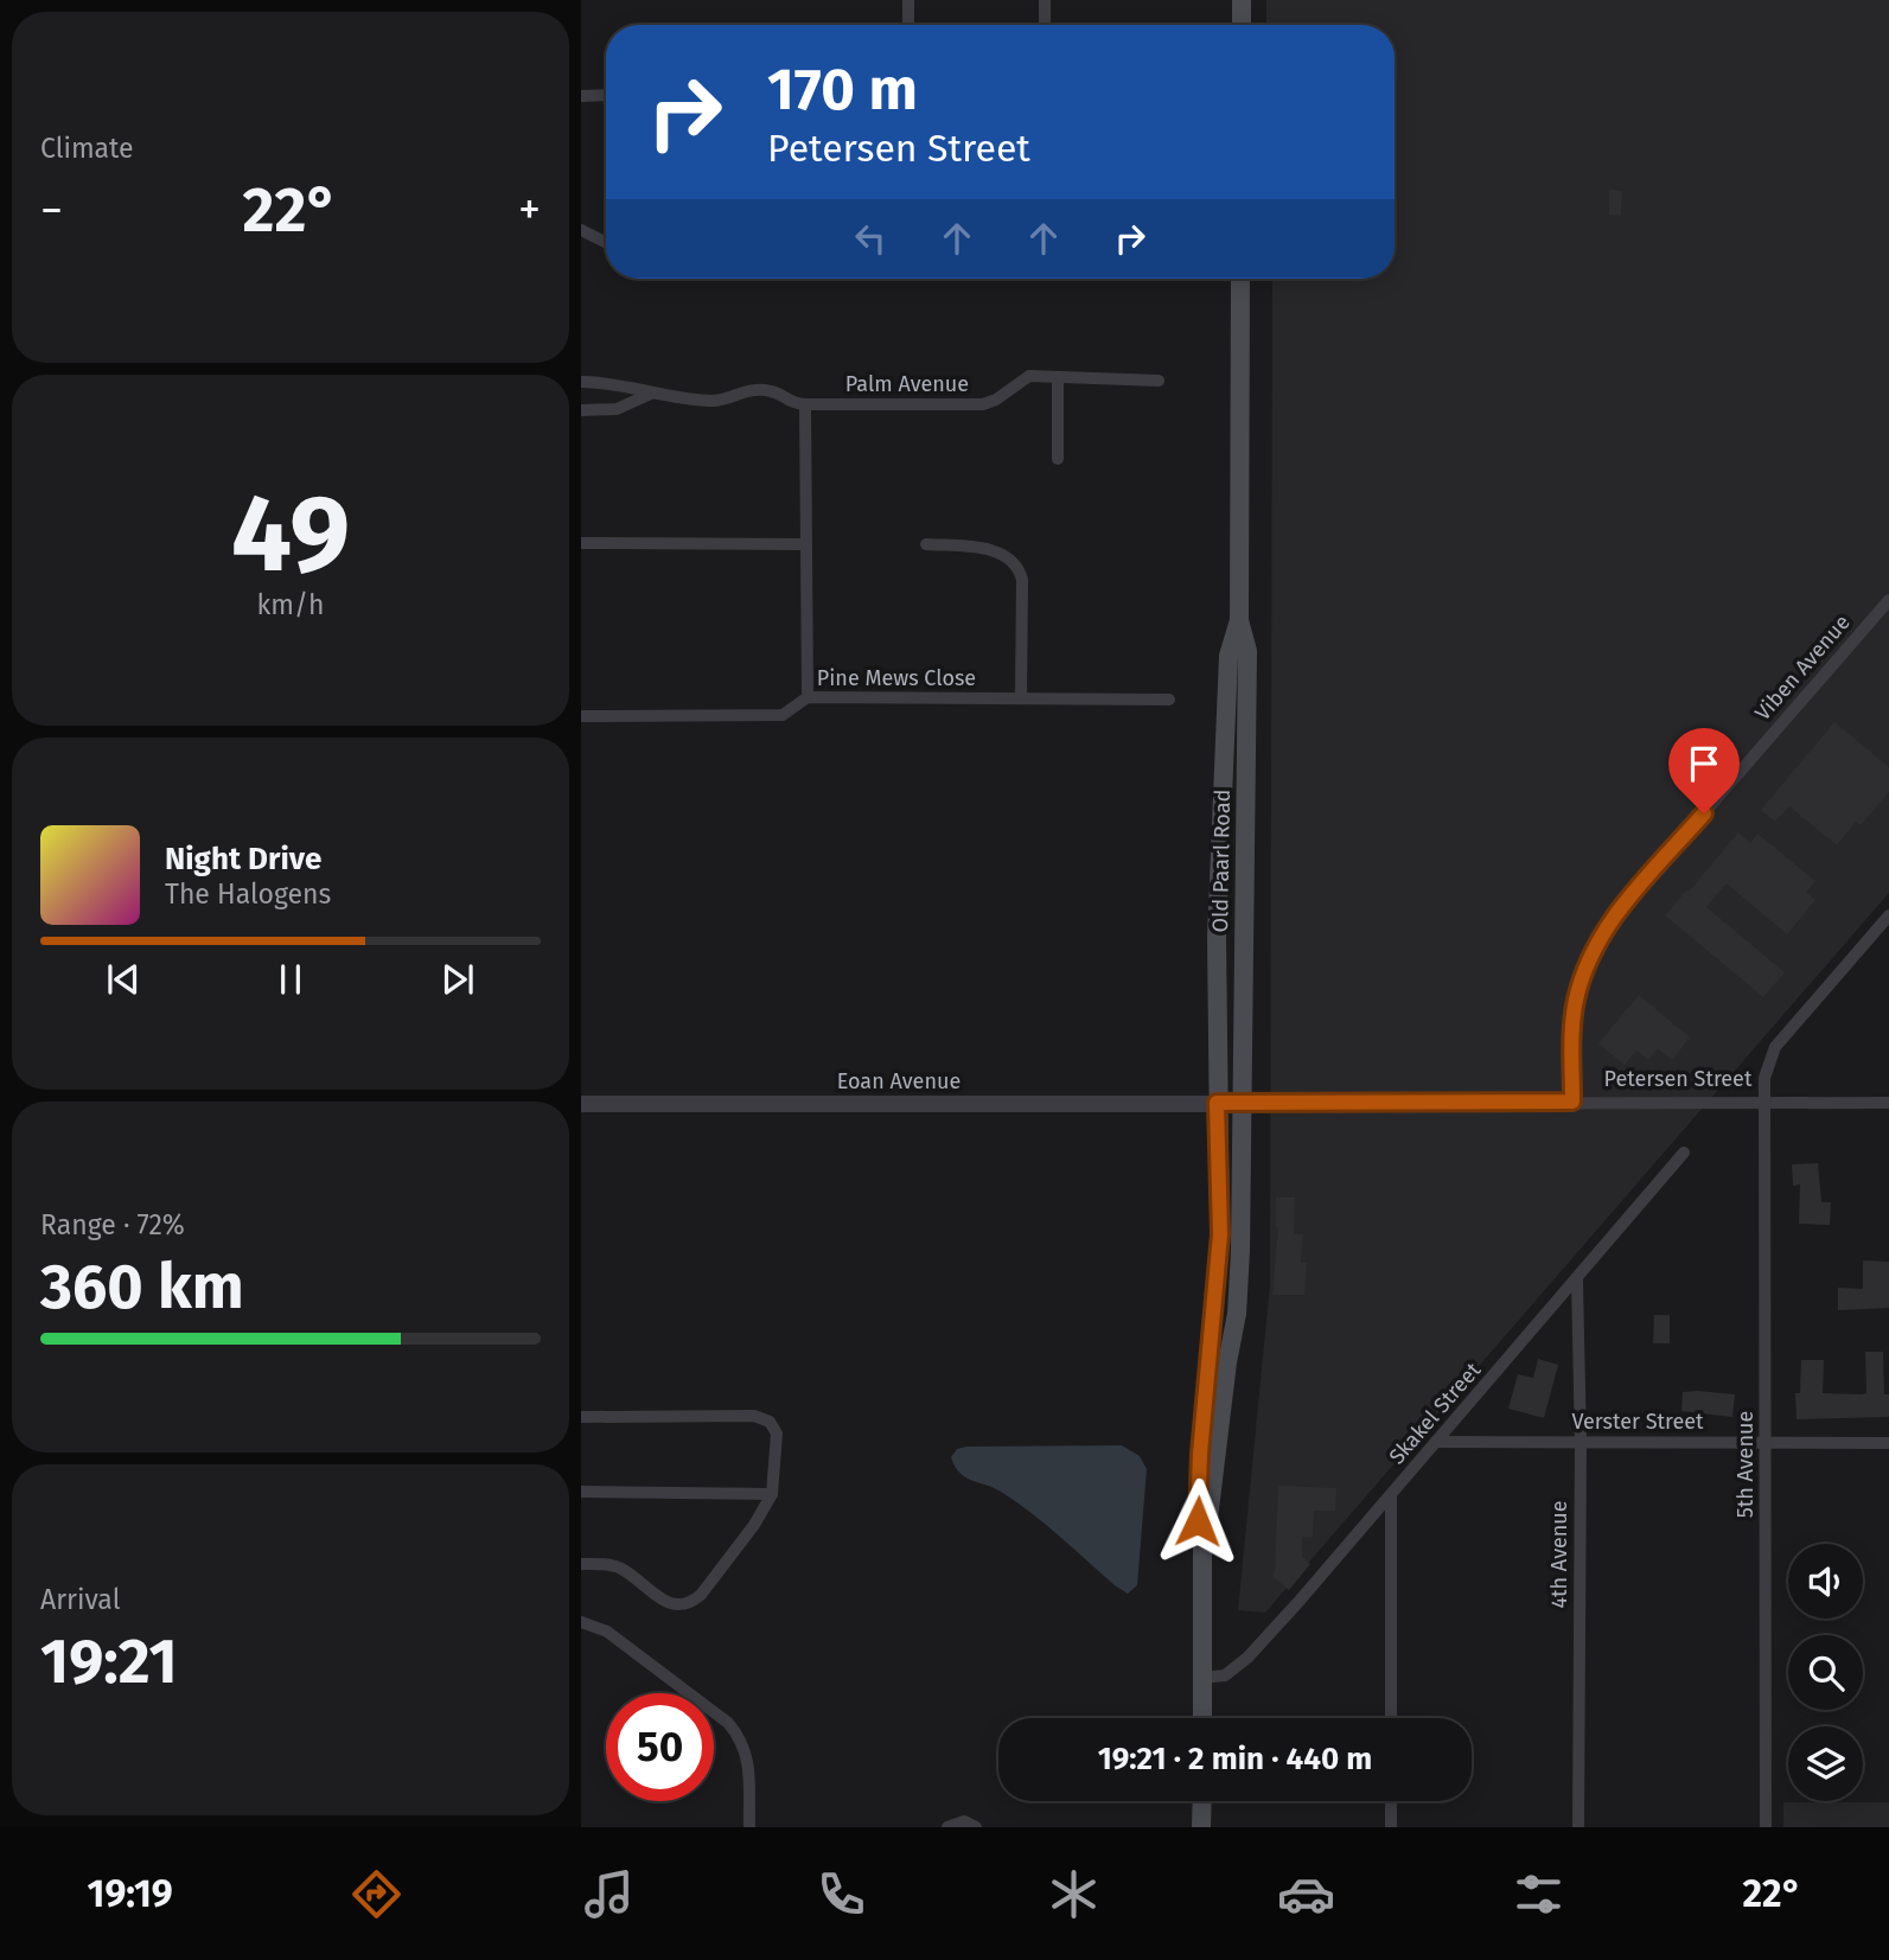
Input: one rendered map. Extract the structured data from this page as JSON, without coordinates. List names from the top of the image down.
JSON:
{
  "streets": {
    "main road": ["Old Paarl Road"],
    "street": [
      "Palm Avenue",
      "Viben Avenue",
      "Pine Mews Close",
      "Petersen Street",
      "Eoan Avenue",
      "Skakel Street",
      "Verster Street",
      "5th Avenue",
      "4th Avenue"
    ]
  },
  "crossings": [
    ["Viben Avenue", "Petersen Street"],
    ["Old Paarl Road", "Petersen Street"],
    ["Old Paarl Road", "Eoan Avenue"],
    ["Petersen Street", "Eoan Avenue"],
    ["Petersen Street", "5th Avenue"],
    ["Skakel Street", "Verster Street"],
    ["Skakel Street", "4th Avenue"],
    ["Verster Street", "5th Avenue"],
    ["Verster Street", "4th Avenue"]
  ],
  "page": {
    "tile": [
      "Climate",
      ["49", "km/h"],
      ["Range · 72%", "360 km"],
      ["Arrival", "19:21"]
    ],
    "turn": ["170 m", "Petersen Street"],
    "heat": ["−", "22°", "+"],
    "song": ["Night Drive", "The Halogens"],
    "limit": "50",
    "trip": "19:21 · 2 min · 440 m",
    "tabs": ["19:19", "22°"]
  }
}
